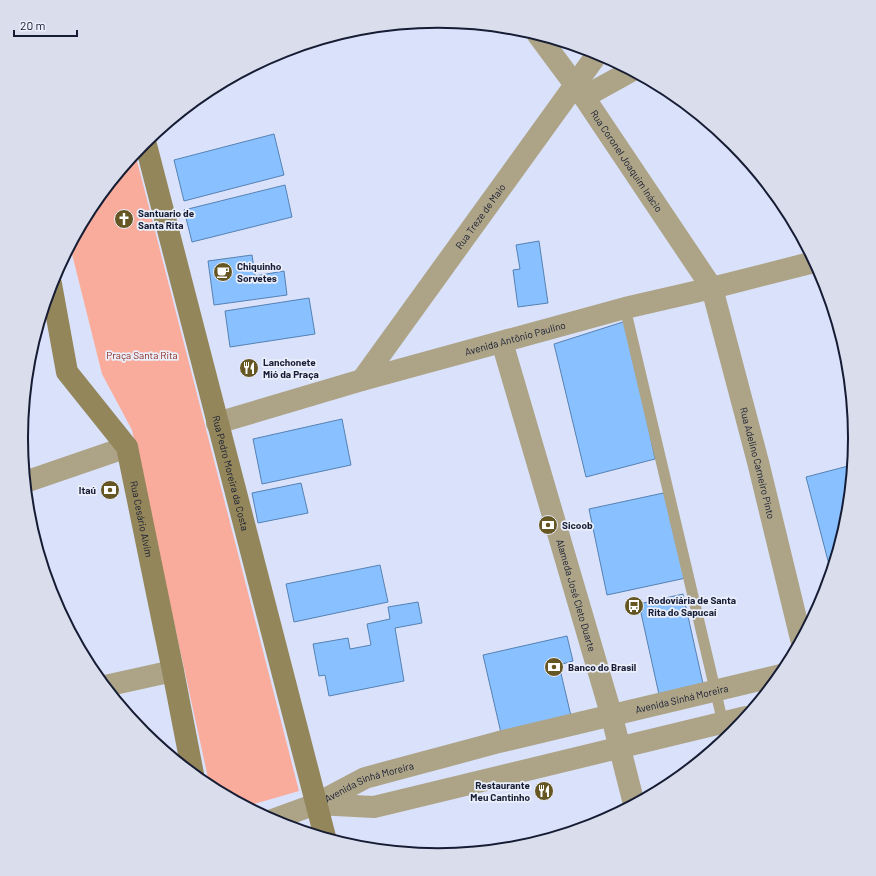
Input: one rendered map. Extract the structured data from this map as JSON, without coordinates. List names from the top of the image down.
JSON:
{
  "streets": {
    "main road": ["Rua Pedro Moreira da Costa", "Rua Cesário Alvim"],
    "street": [
      "Rua Coronel Joaquim Inácio",
      "Rua Treze de Maio",
      "Avenida Antônio Paulino",
      "Rua Adelino Carneiro Pinto",
      "Alameda José Cleto Duarte",
      "Avenida Sinhá Moreira"
    ]
  },
  "crossings": [
    ["Rua Coronel Joaquim Inácio", "Rua Treze de Maio"],
    ["Rua Coronel Joaquim Inácio", "Avenida Antônio Paulino"],
    ["Rua Coronel Joaquim Inácio", "Rua Adelino Carneiro Pinto"],
    ["Rua Treze de Maio", "Avenida Antônio Paulino"],
    ["Avenida Antônio Paulino", "Rua Adelino Carneiro Pinto"],
    ["Avenida Antônio Paulino", "Rua Pedro Moreira da Costa"],
    ["Avenida Antônio Paulino", "Alameda José Cleto Duarte"],
    ["Rua Pedro Moreira da Costa", "Avenida Sinhá Moreira"],
    ["Alameda José Cleto Duarte", "Avenida Sinhá Moreira"]
  ],
  "parks": ["Praça Santa Rita"],
  "places": {
    "church": ["Santuario de Santa Rita"],
    "cafe": ["Chiquinho Sorvetes"],
    "restaurant": ["Lanchonete Mió da Praça", "Restaurante Meu Cantinho"],
    "bank": ["Itaú", "Sicoob", "Banco do Brasil"],
    "bus stop": ["Rodoviária de Santa Rita do Sapucaí"]
  },
  "scale_bar": "20 m"
}
